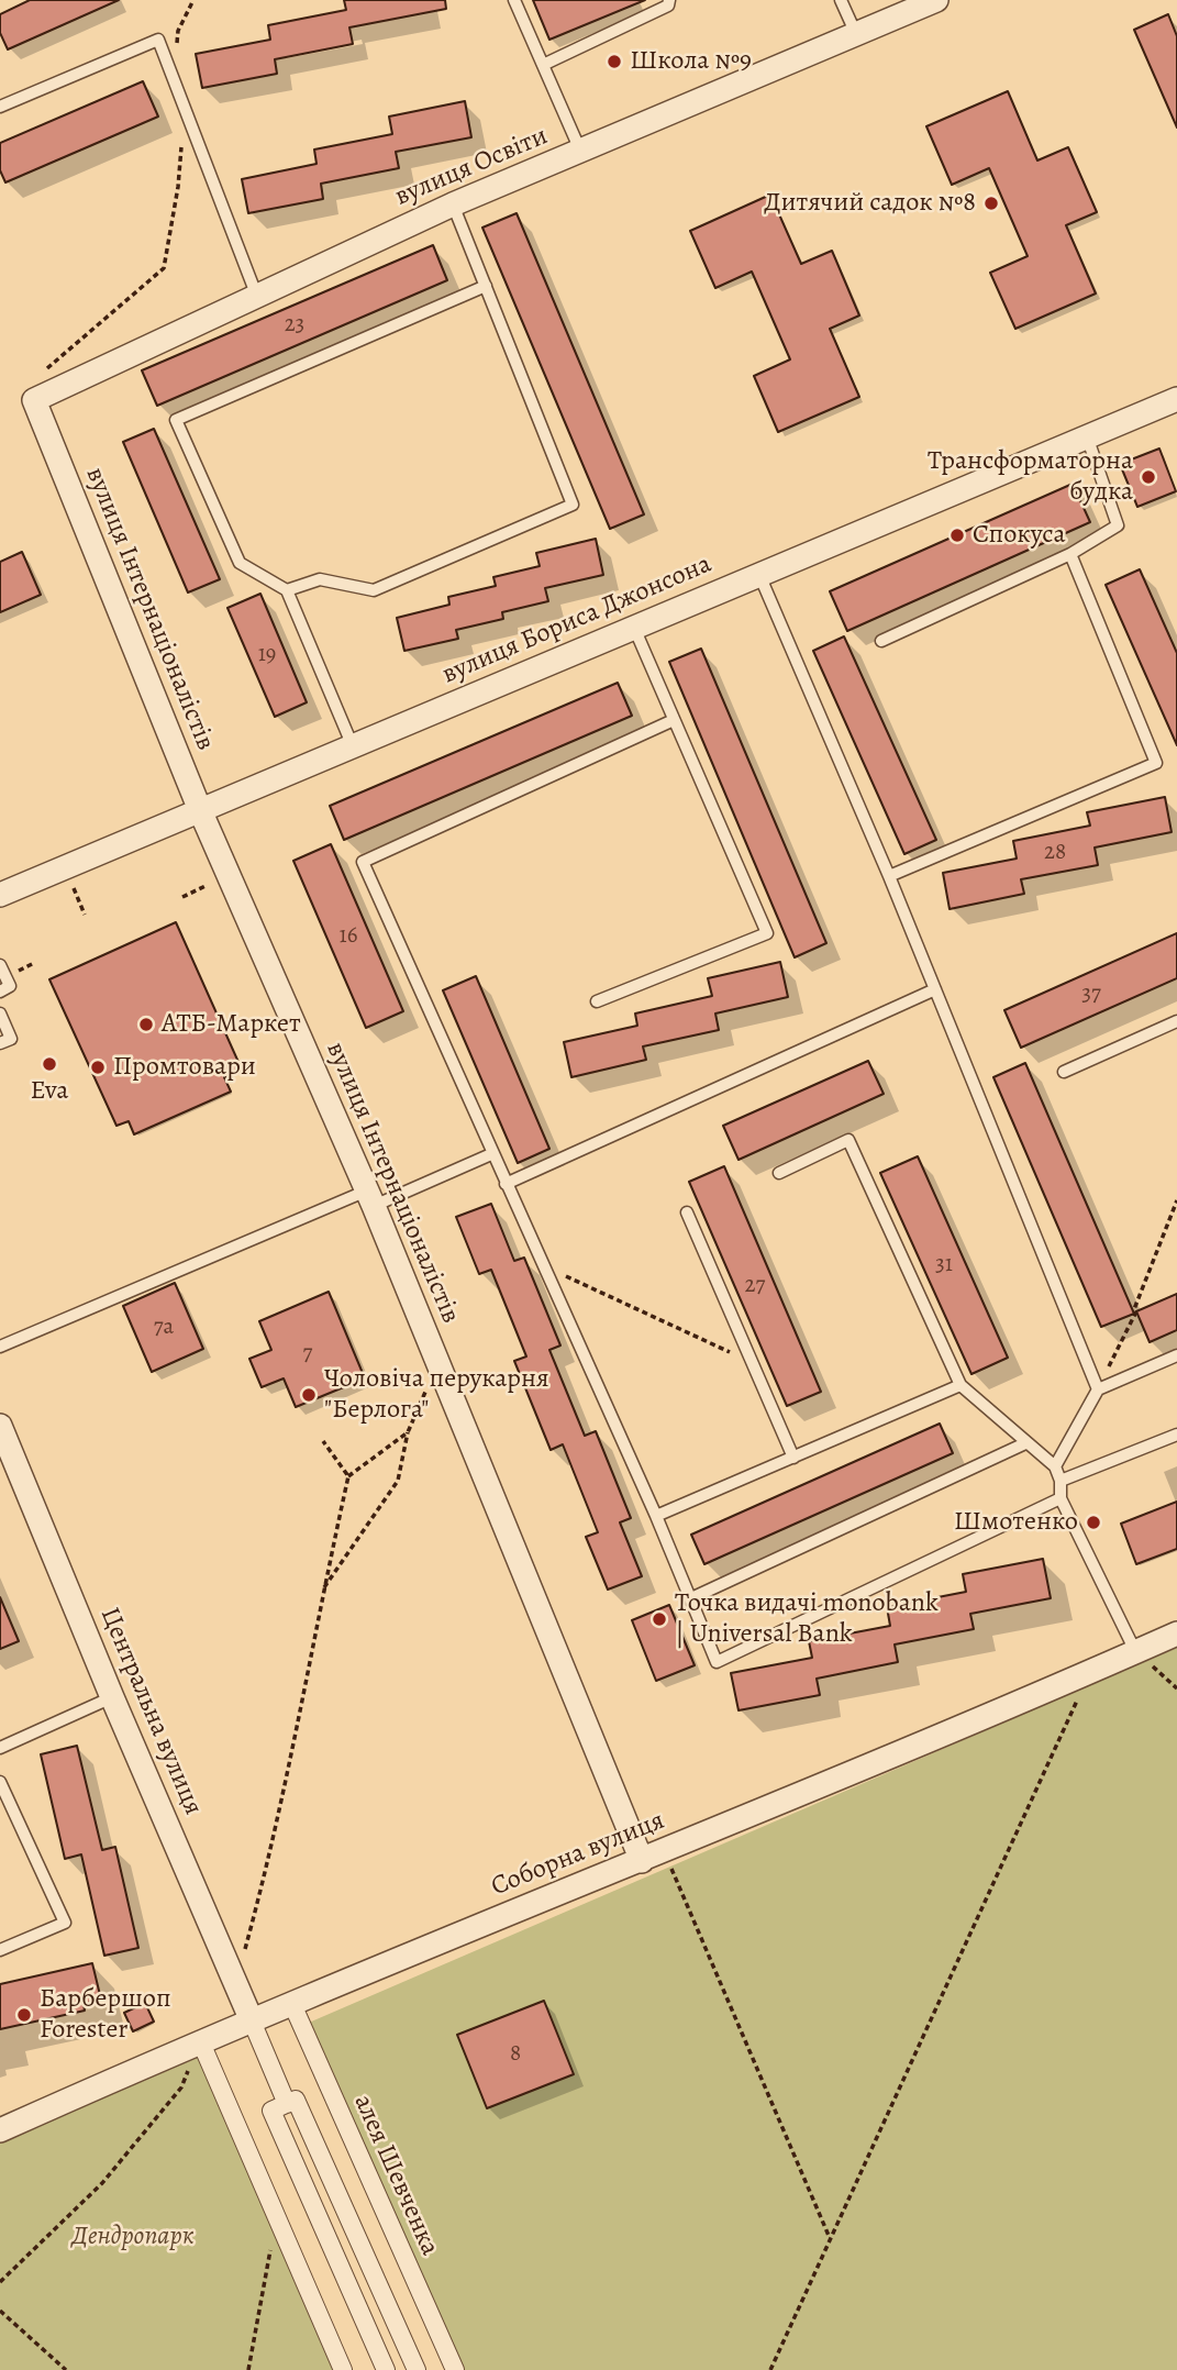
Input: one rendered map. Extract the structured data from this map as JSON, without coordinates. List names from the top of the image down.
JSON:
{
  "streets": {
    "street": [
      "вулиця Освіти",
      "вулиця Інтернаціоналістів",
      "вулиця Бориса Джонсона",
      "Центральна вулиця",
      "Соборна вулиця",
      "алея Шевченка"
    ]
  },
  "crossings": [
    ["вулиця Освіти", "вулиця Інтернаціоналістів"],
    ["вулиця Інтернаціоналістів", "вулиця Бориса Джонсона"],
    ["вулиця Інтернаціоналістів", "Соборна вулиця"],
    ["Центральна вулиця", "Соборна вулиця"],
    ["Соборна вулиця", "алея Шевченка"]
  ],
  "parks": ["Дендропарк"],
  "places": [
    "Школа №9",
    "Дитячий садок №8",
    "Трансформаторна будка",
    "Спокуса",
    "АТБ-Маркет",
    "Eva",
    "Промтовари",
    "Чоловіча перукарня \"Берлога\"",
    "Шмотенко",
    "Точка видачі monobank | Universal Bank",
    "Барбершоп Forester"
  ],
  "house_numbers": [
    "23",
    "19",
    "28",
    "16",
    "37",
    "31",
    "27",
    "7а",
    "7",
    "8"
  ]
}
